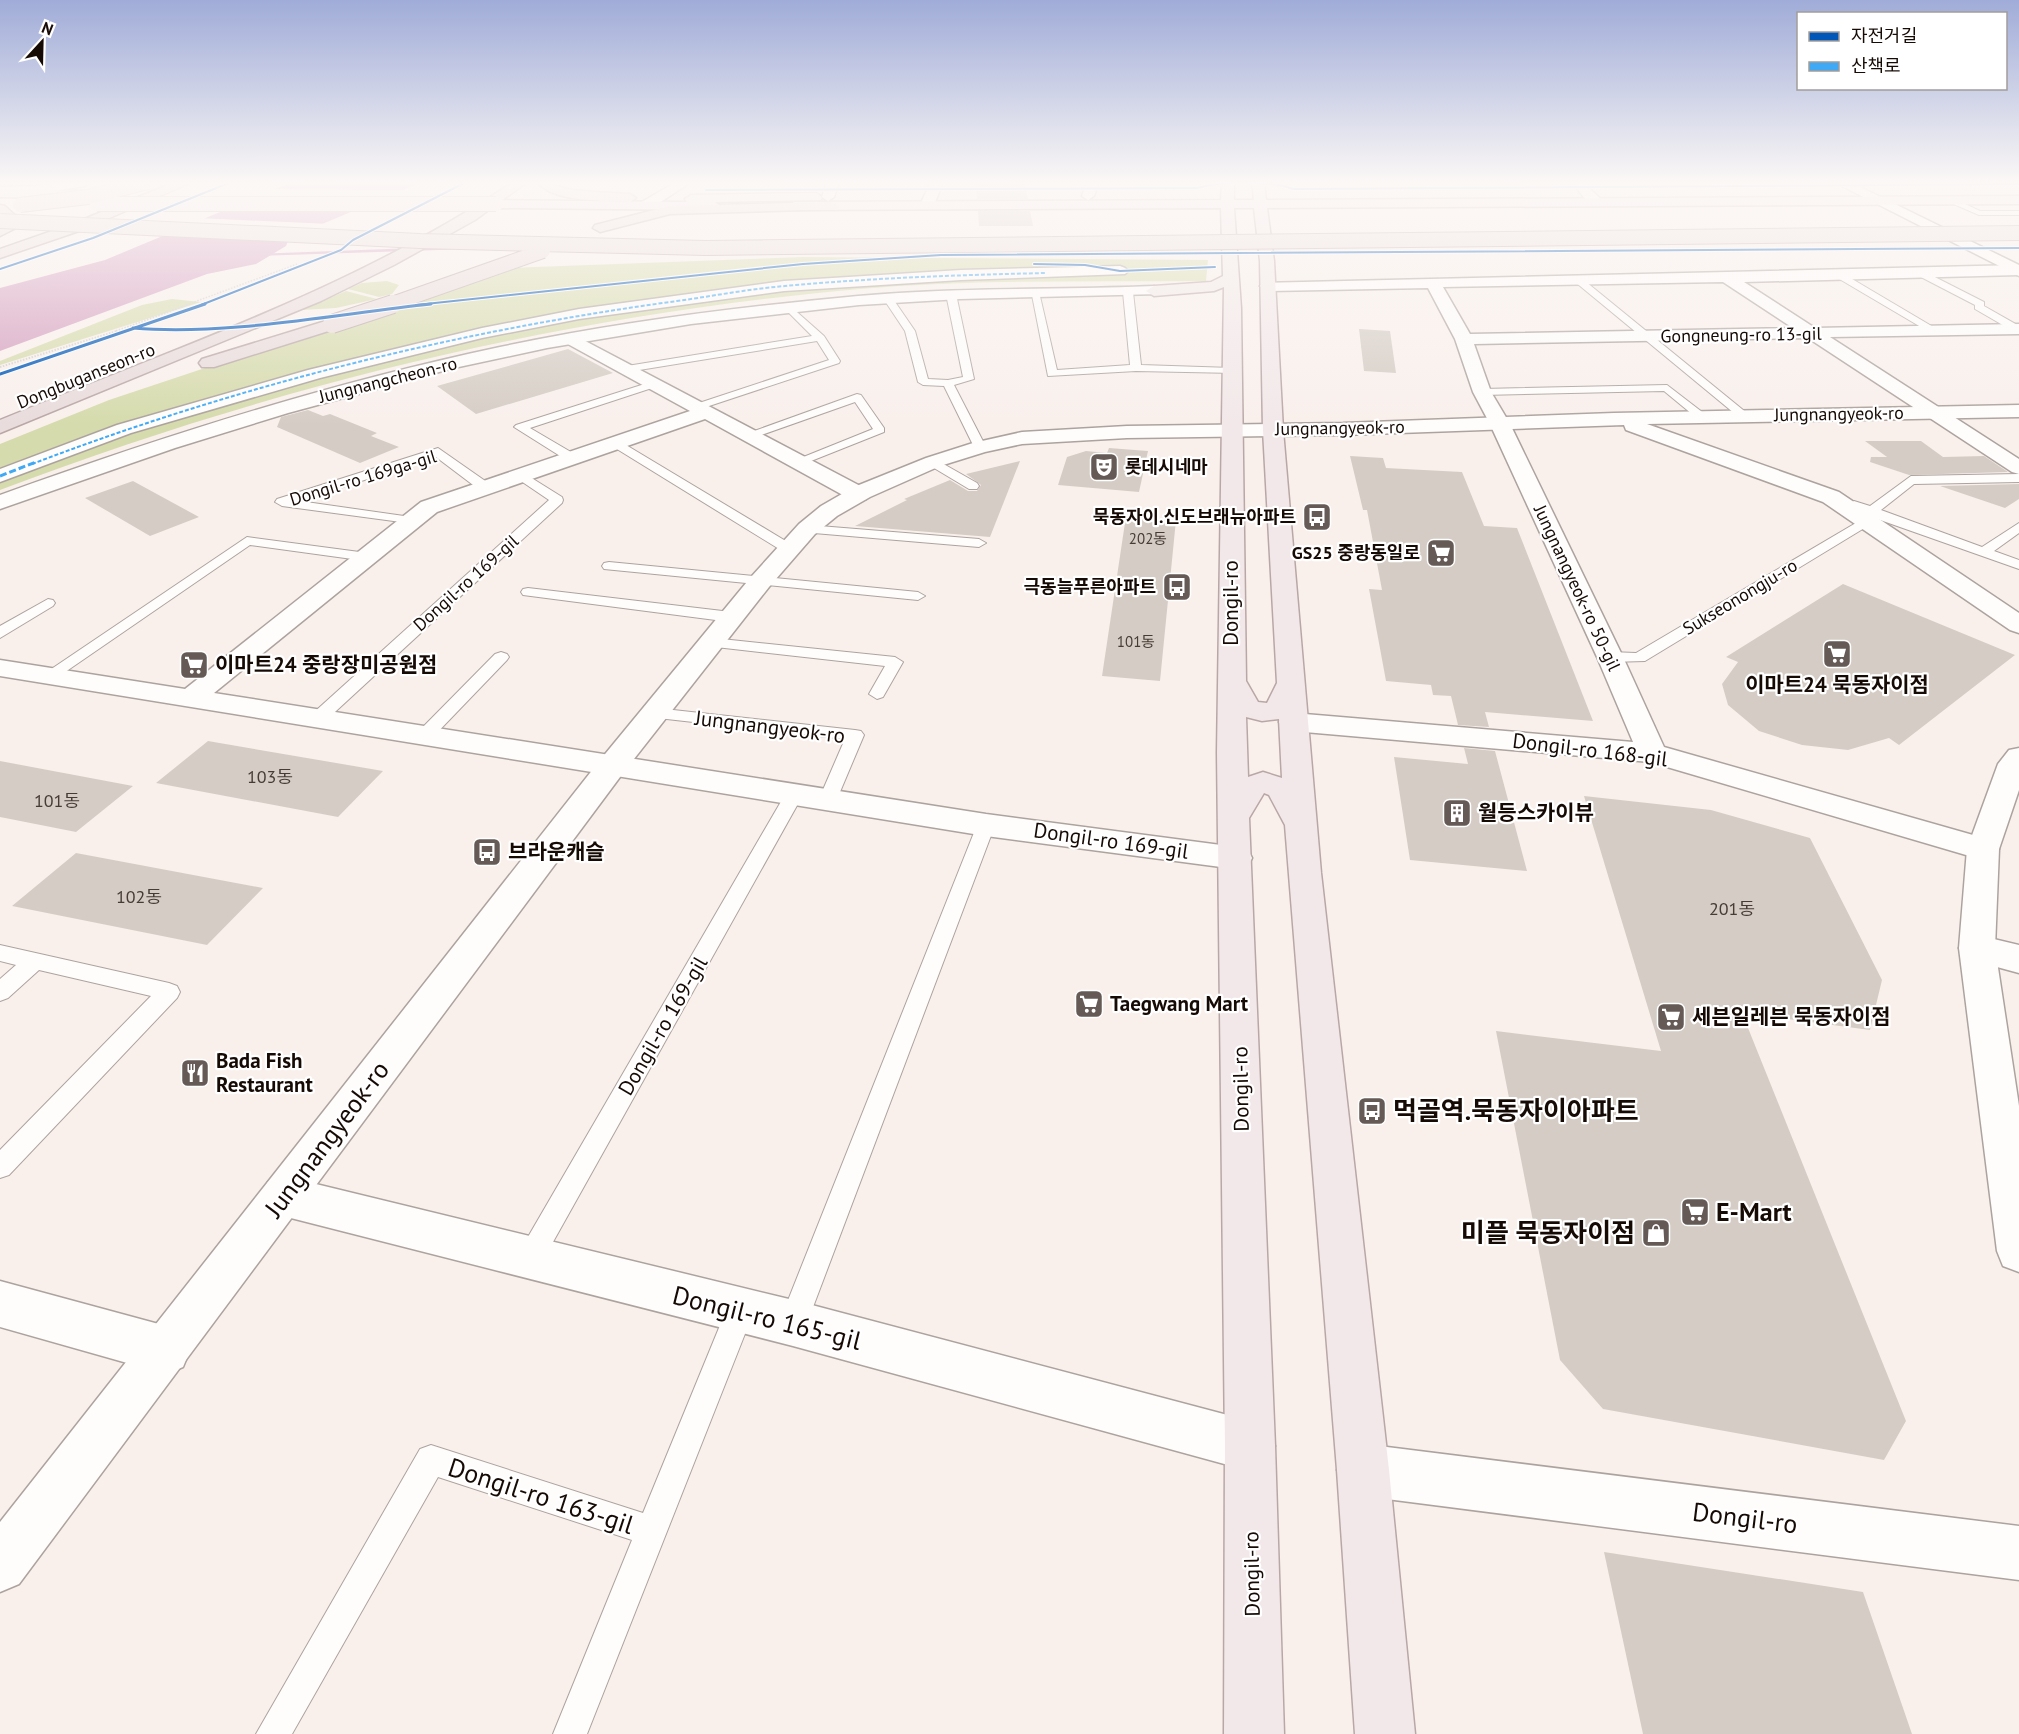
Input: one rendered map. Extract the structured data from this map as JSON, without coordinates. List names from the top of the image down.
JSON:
{
  "streets": {
    "highway": ["Dongbuganseon-ro"],
    "main road": ["Dongil-ro"],
    "street": [
      "Gongneung-ro 13-gil",
      "Jungnangcheon-ro",
      "Jungnangyeok-ro",
      "Dongil-ro 169-gil",
      "Jungnangyeok-ro 50-gil",
      "Dongil-ro 168-gil",
      "Dongil-ro 165-gil"
    ],
    "lane": ["Dongil-ro 169ga-gil", "Sukseonongju-ro", "Dongil-ro 163-gil"]
  },
  "crossings": [
    ["Gongneung-ro 13-gil", "Jungnangyeok-ro"],
    ["Gongneung-ro 13-gil", "Jungnangyeok-ro 50-gil"],
    ["Jungnangyeok-ro", "Dongil-ro 169-gil"],
    ["Jungnangyeok-ro", "Jungnangyeok-ro 50-gil"],
    ["Jungnangyeok-ro", "Dongil-ro"],
    ["Jungnangyeok-ro", "Dongil-ro 165-gil"],
    ["Dongil-ro 169-gil", "Dongil-ro"],
    ["Dongil-ro 169-gil", "Dongil-ro 165-gil"],
    ["Jungnangyeok-ro 50-gil", "Sukseonongju-ro"],
    ["Jungnangyeok-ro 50-gil", "Dongil-ro 168-gil"],
    ["Dongil-ro", "Dongil-ro 168-gil"],
    ["Dongil-ro", "Dongil-ro 165-gil"],
    ["Dongil-ro 165-gil", "Dongil-ro 163-gil"]
  ],
  "places": {
    "theatre": ["롯데시네마"],
    "bus stop": [
      "묵동자이.신도브래뉴아파트",
      "극동늘푸른아파트",
      "브라운캐슬",
      "먹골역.묵동자이아파트"
    ],
    "supermarket": [
      "GS25 중랑동일로",
      "이마트24 묵동자이점",
      "이마트24 중랑장미공원점",
      "Taegwang Mart",
      "세븐일레븐 묵동자이점",
      "E-Mart"
    ],
    "building": ["월등스카이뷰"],
    "restaurant": ["Bada Fish Restaurant"],
    "shop": ["미플 묵동자이점"]
  },
  "house_numbers": [
    "202동",
    "101동",
    "103동",
    "101동",
    "102동",
    "201동"
  ],
  "legend": ["자전거길", "산책로"],
  "north": "top"
}
